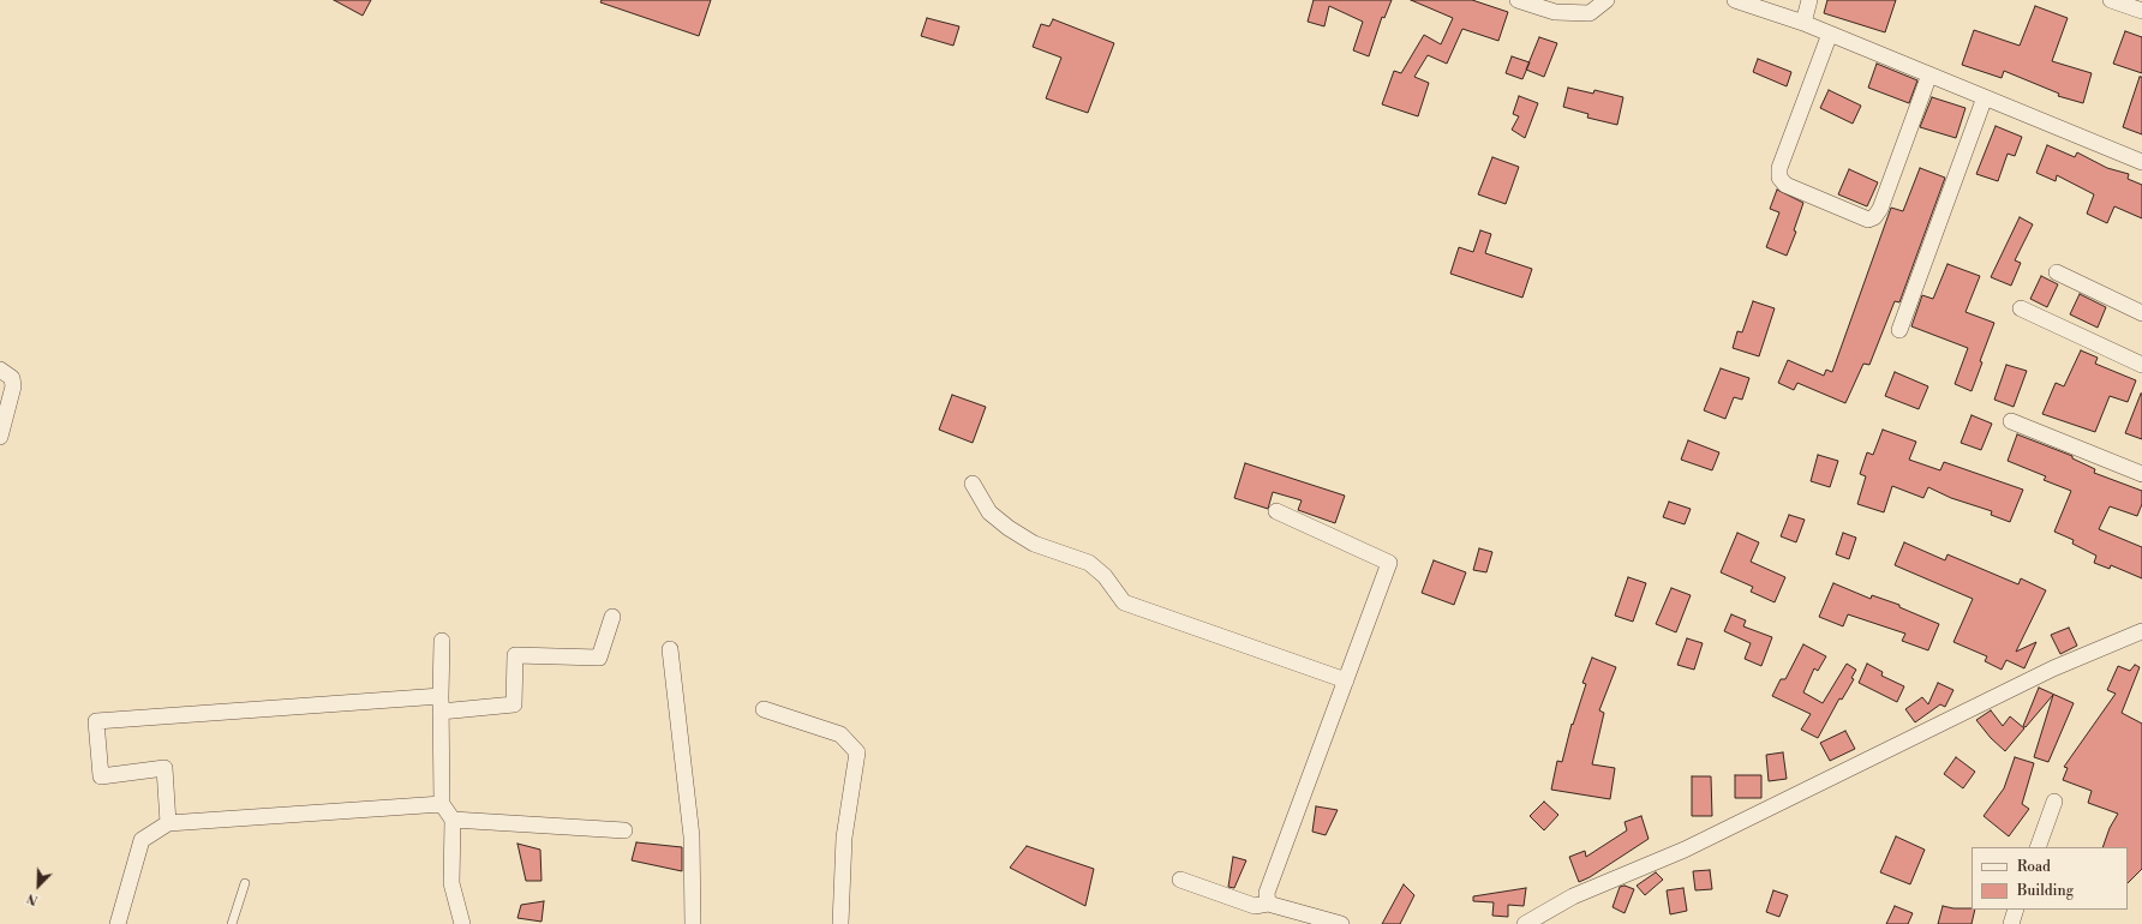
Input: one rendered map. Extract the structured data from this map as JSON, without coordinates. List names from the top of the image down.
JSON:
{
  "legend": ["Road", "Building"],
  "north": "bottom left"
}
